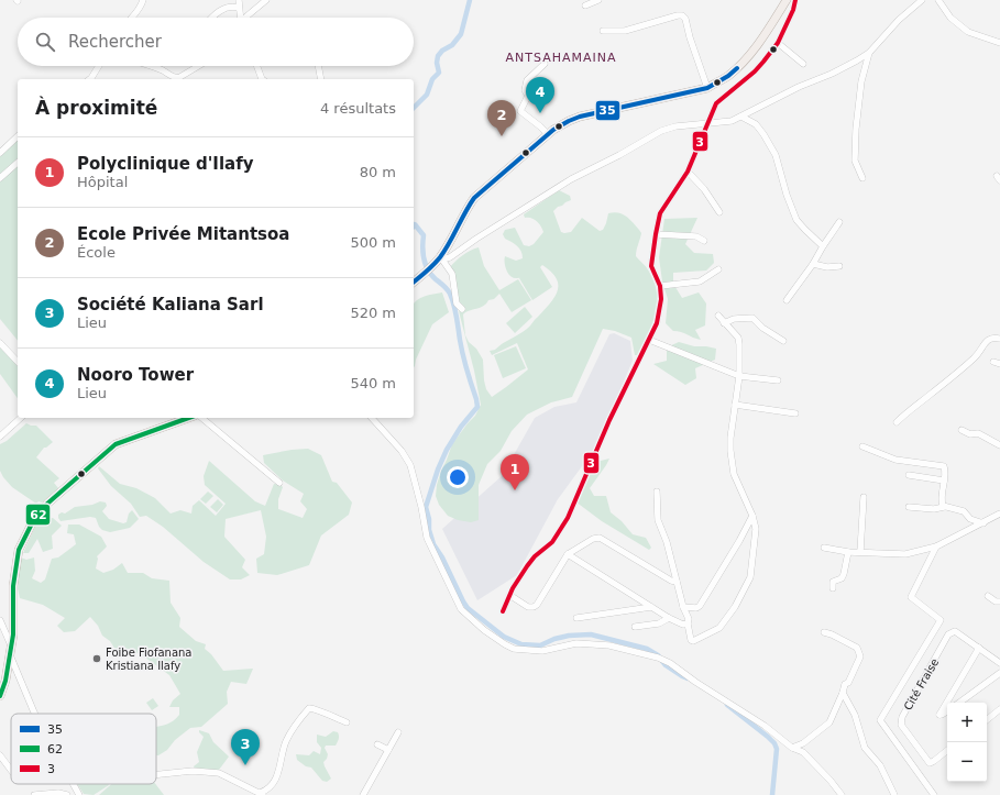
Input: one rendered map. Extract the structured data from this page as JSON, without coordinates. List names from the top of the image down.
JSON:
{
  "streets": {
    "street": ["Cité Fraise"]
  },
  "districts": ["ANTSAHAMAINA"],
  "places": ["Foibe Fiofanana Kristiana Ilafy"],
  "lines": ["transit line 3", "transit line 35", "transit line 62"],
  "legend": ["35", "62", "3"],
  "page": {
    "search": "Rechercher",
    "pins": [
      "4",
      "2",
      "1",
      "3"
    ],
    "heading": ["À proximité", "4 résultats"],
    "list": [
      {
        "mark": "1",
        "name": "Polyclinique d'Ilafy",
        "note": "Hôpital",
        "value": "80 m"
      },
      {
        "mark": "2",
        "name": "Ecole Privée Mitantsoa",
        "note": "École",
        "value": "500 m"
      },
      {
        "mark": "3",
        "name": "Société Kaliana Sarl",
        "note": "Lieu",
        "value": "520 m"
      },
      {
        "mark": "4",
        "name": "Nooro Tower",
        "note": "Lieu",
        "value": "540 m"
      }
    ],
    "map_buttons": ["+", "−"]
  }
}
